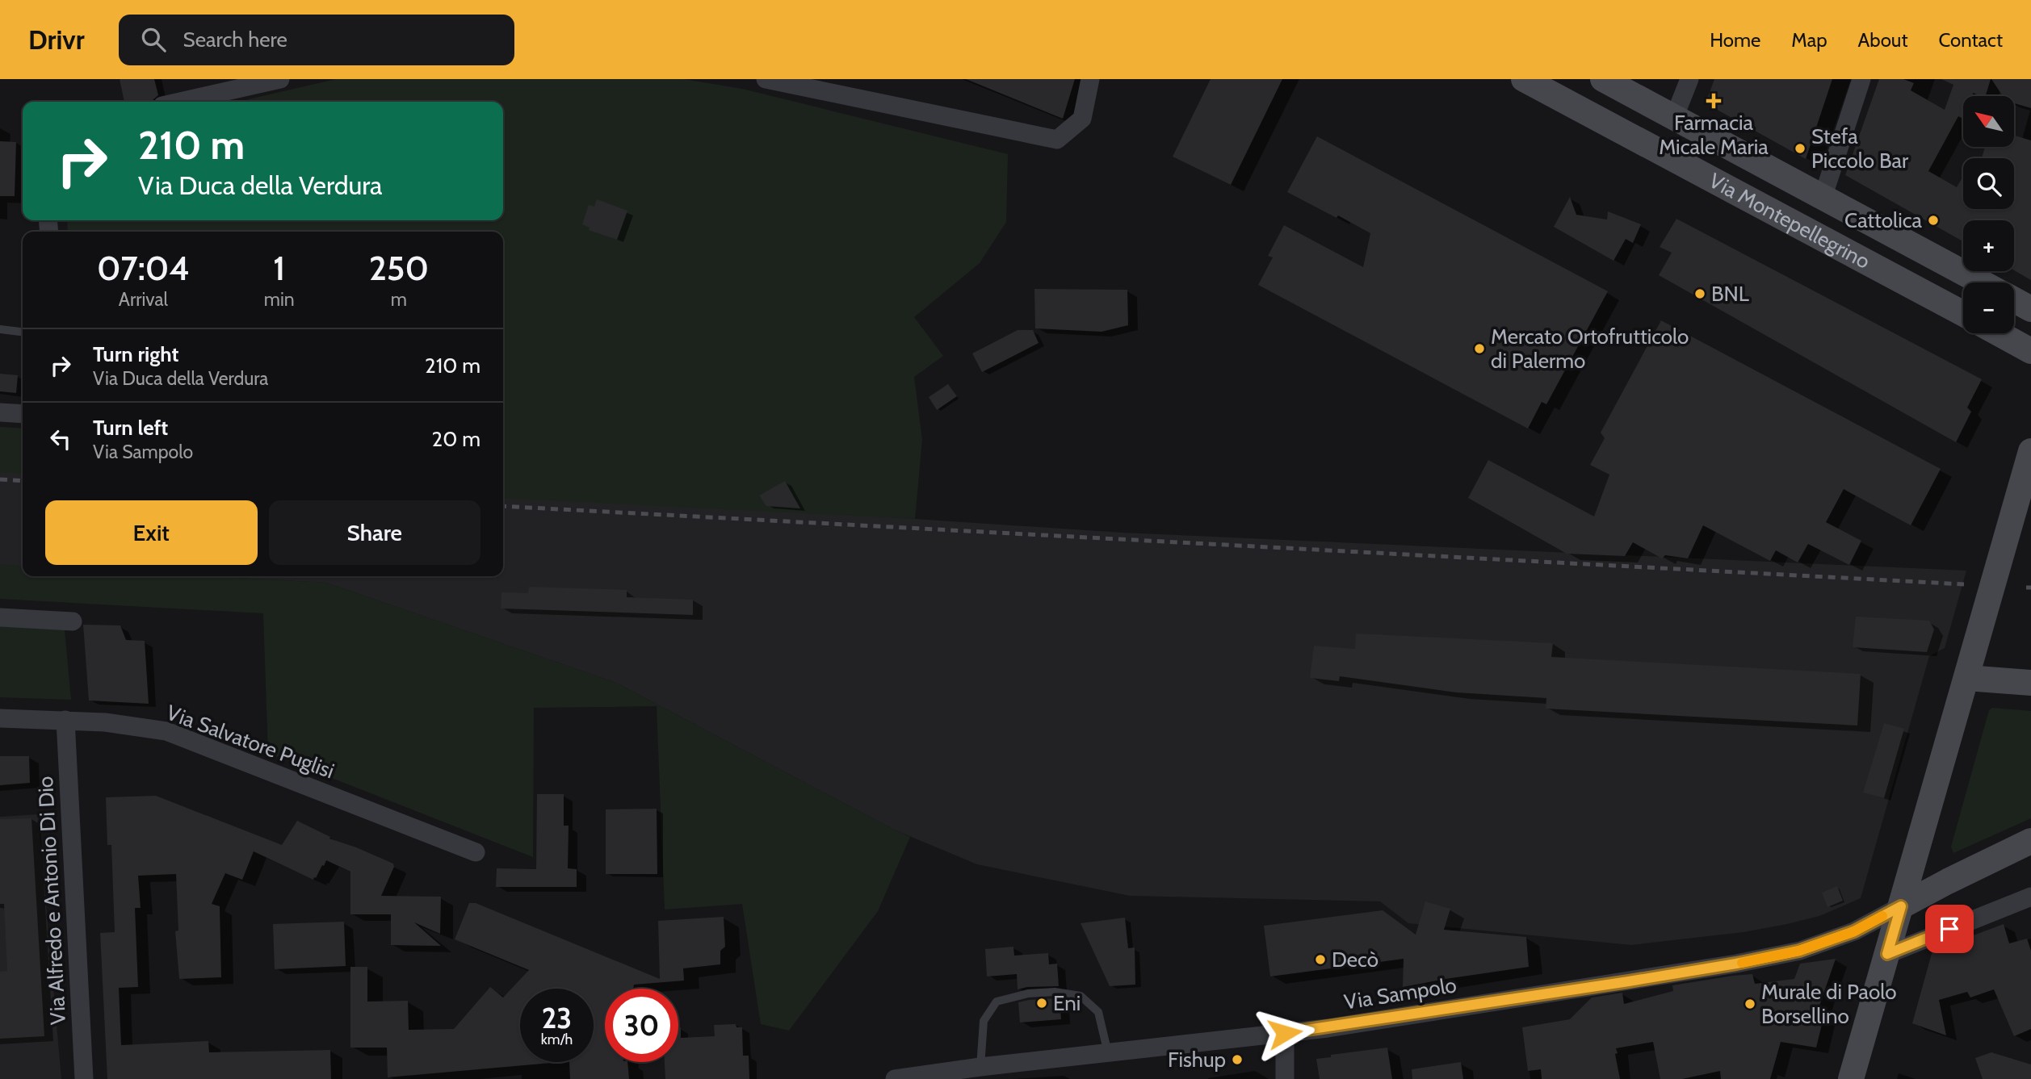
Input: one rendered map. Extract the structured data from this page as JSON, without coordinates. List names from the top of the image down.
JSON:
{
  "streets": {
    "street": [
      "Via Montepellegrino",
      "Via Salvatore Puglisi",
      "Via Alfredo e Antonio Di Dio",
      "Via Sampolo"
    ]
  },
  "crossings": [
    ["Via Salvatore Puglisi", "Via Alfredo e Antonio Di Dio"]
  ],
  "places": {
    "health": ["Farmacia Micale Maria"],
    "other": [
      "Stefa Piccolo Bar",
      "Cattolica",
      "BNL",
      "Mercato Ortofrutticolo di Palermo",
      "Decò",
      "Eni",
      "Murale di Paolo Borsellino",
      "Fishup"
    ]
  },
  "north": "top left",
  "page": {
    "header": "Drivr",
    "search": "Search here",
    "nav": [
      "Home",
      "Map",
      "About",
      "Contact"
    ],
    "map_buttons": ["+", "−"],
    "turn": ["210 m", "Via Duca della Verdura"],
    "eta": [
      "07:04",
      "Arrival",
      "1",
      "min",
      "250",
      "m"
    ],
    "list": [
      {
        "name": "Turn right",
        "note": "Via Duca della Verdura",
        "value": "210 m"
      },
      {
        "name": "Turn left",
        "note": "Via Sampolo",
        "value": "20 m"
      }
    ],
    "buttons": ["Exit", "Share"],
    "speed": "23 km/h",
    "limit": "30"
  }
}
